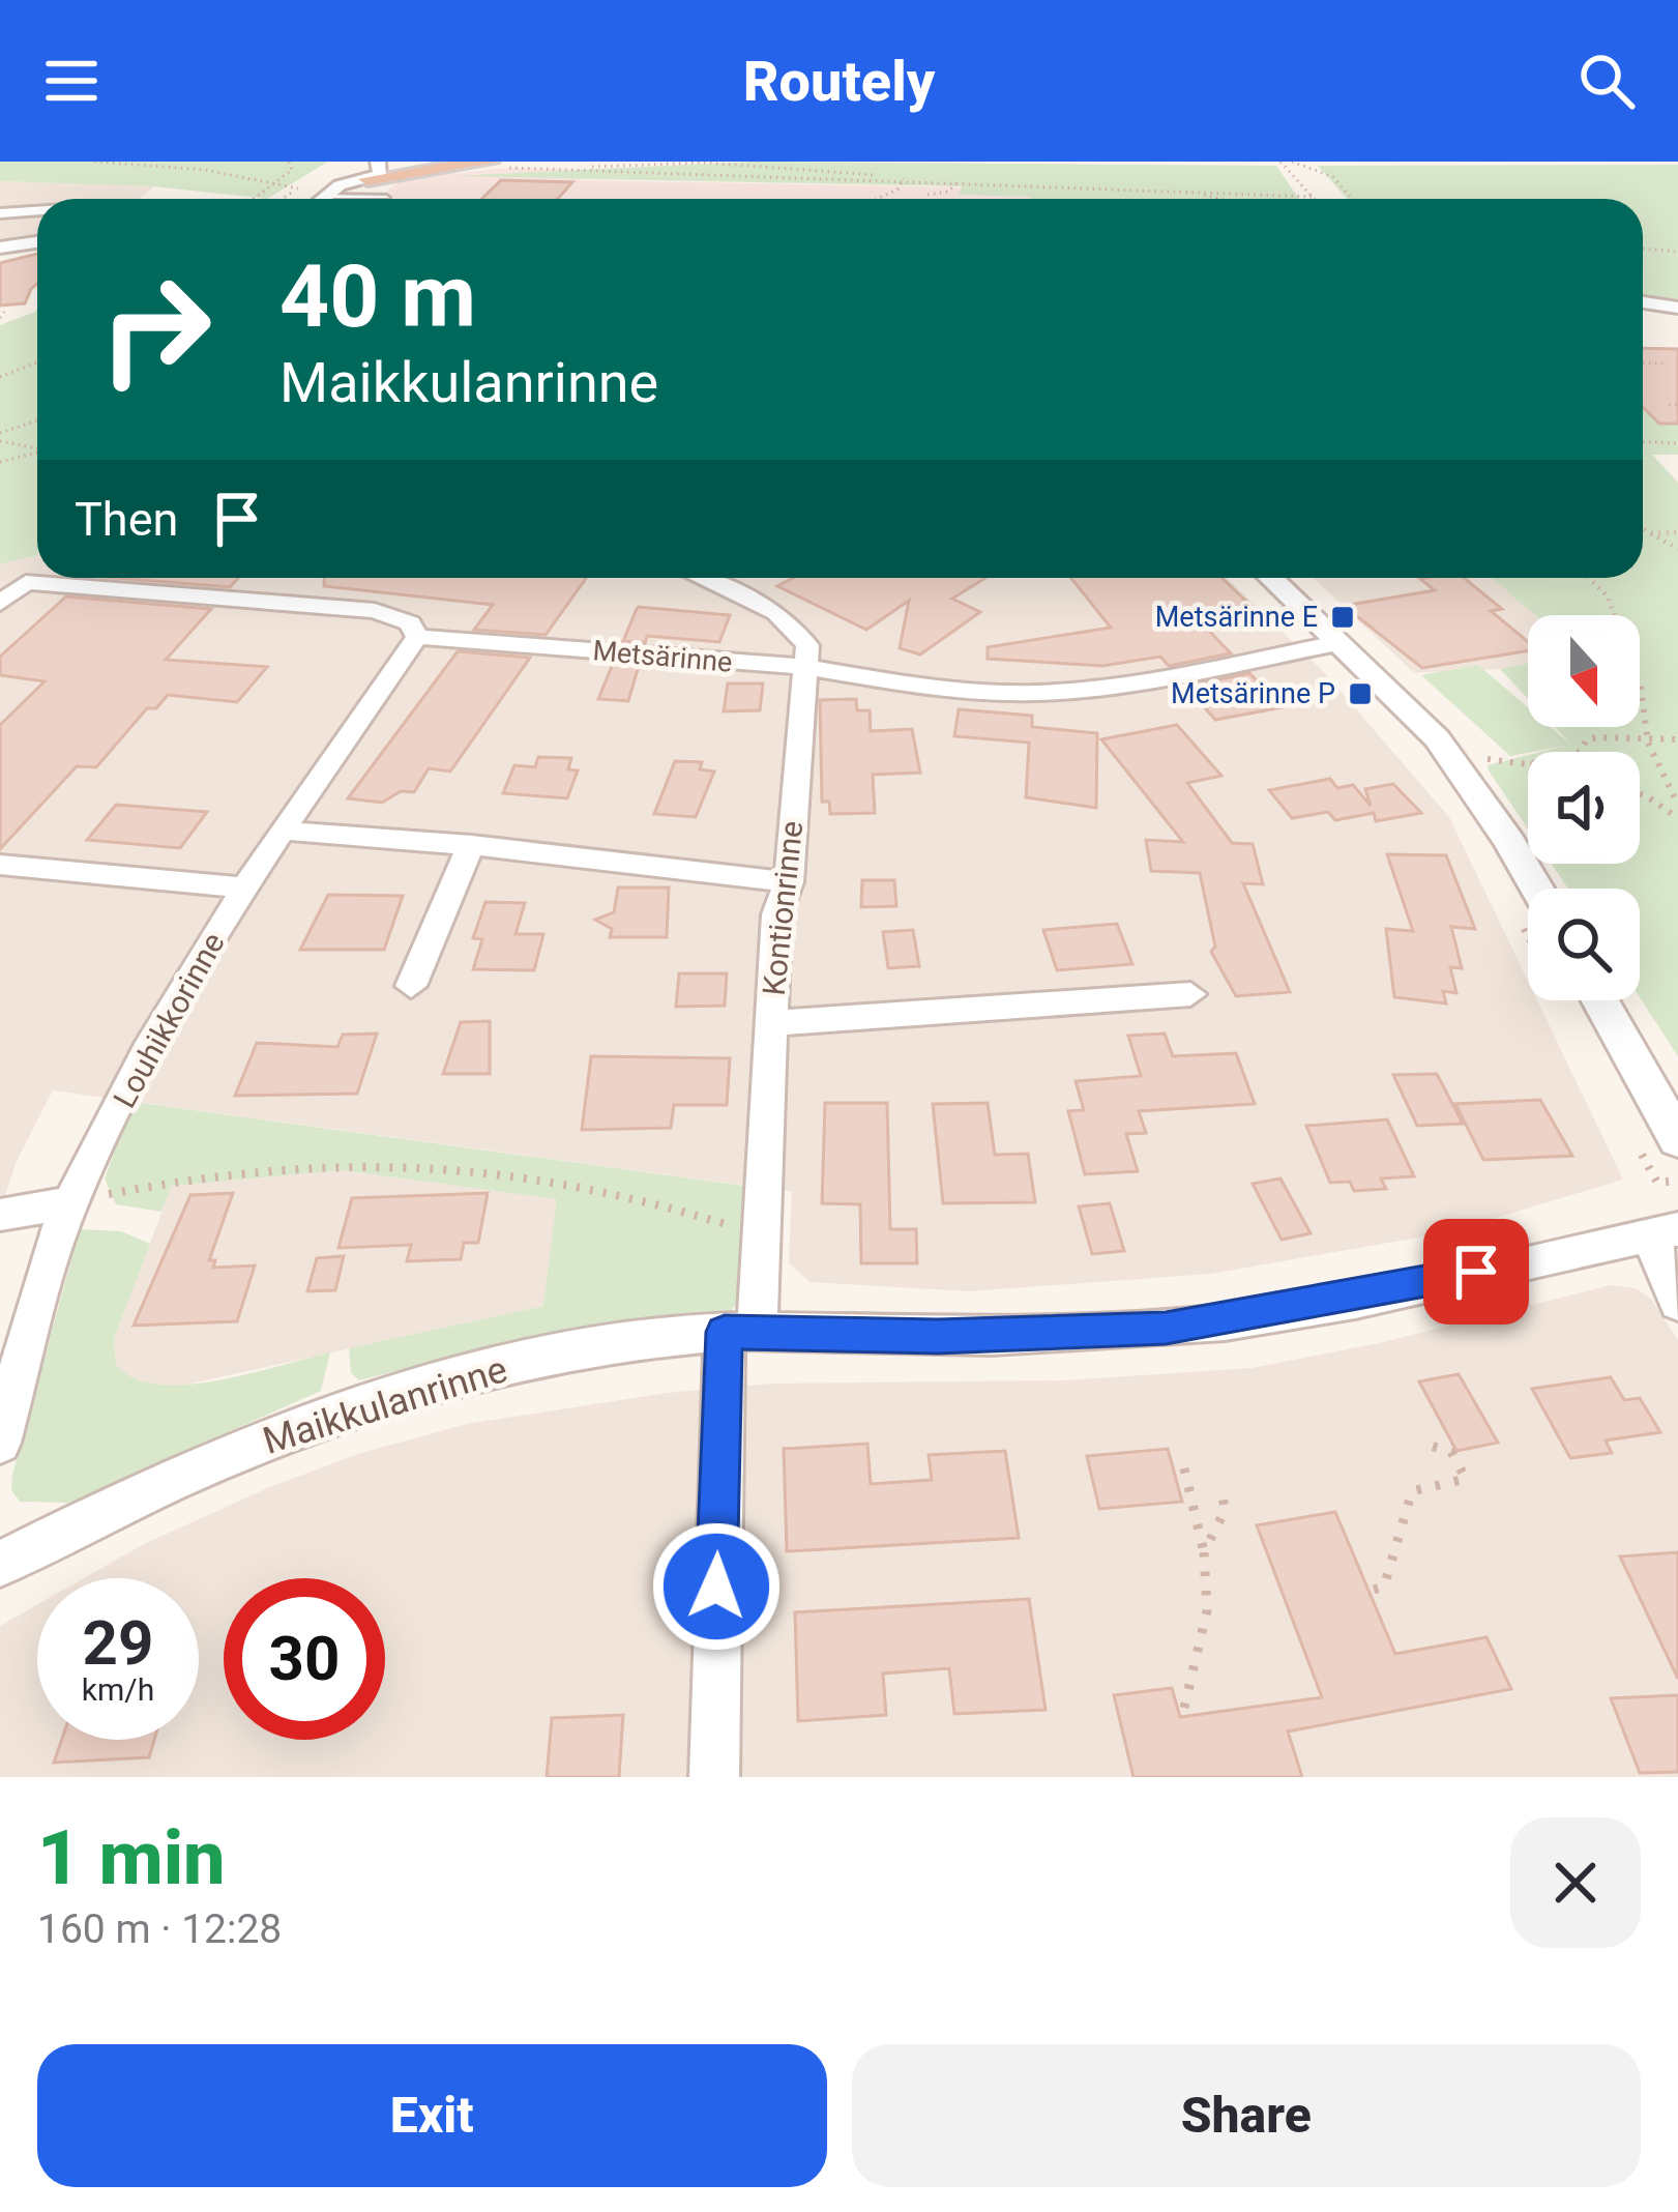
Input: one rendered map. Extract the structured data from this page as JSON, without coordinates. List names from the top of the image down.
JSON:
{
  "streets": {
    "street": [
      "Metsärinne",
      "Kontionrinne",
      "Louhikkorinne",
      "Maikkulanrinne"
    ]
  },
  "crossings": [
    ["Metsärinne", "Kontionrinne"],
    ["Metsärinne", "Louhikkorinne"],
    ["Kontionrinne", "Maikkulanrinne"]
  ],
  "places": {
    "transit": ["Metsärinne E", "Metsärinne P"]
  },
  "north": "bottom",
  "page": {
    "header": "Routely",
    "turn": ["40 m", "Maikkulanrinne"],
    "then": "Then",
    "speed": "29 km/h",
    "limit": "30",
    "heading": ["1 min", "160 m · 12:28"],
    "buttons": ["Exit", "Share"]
  }
}
